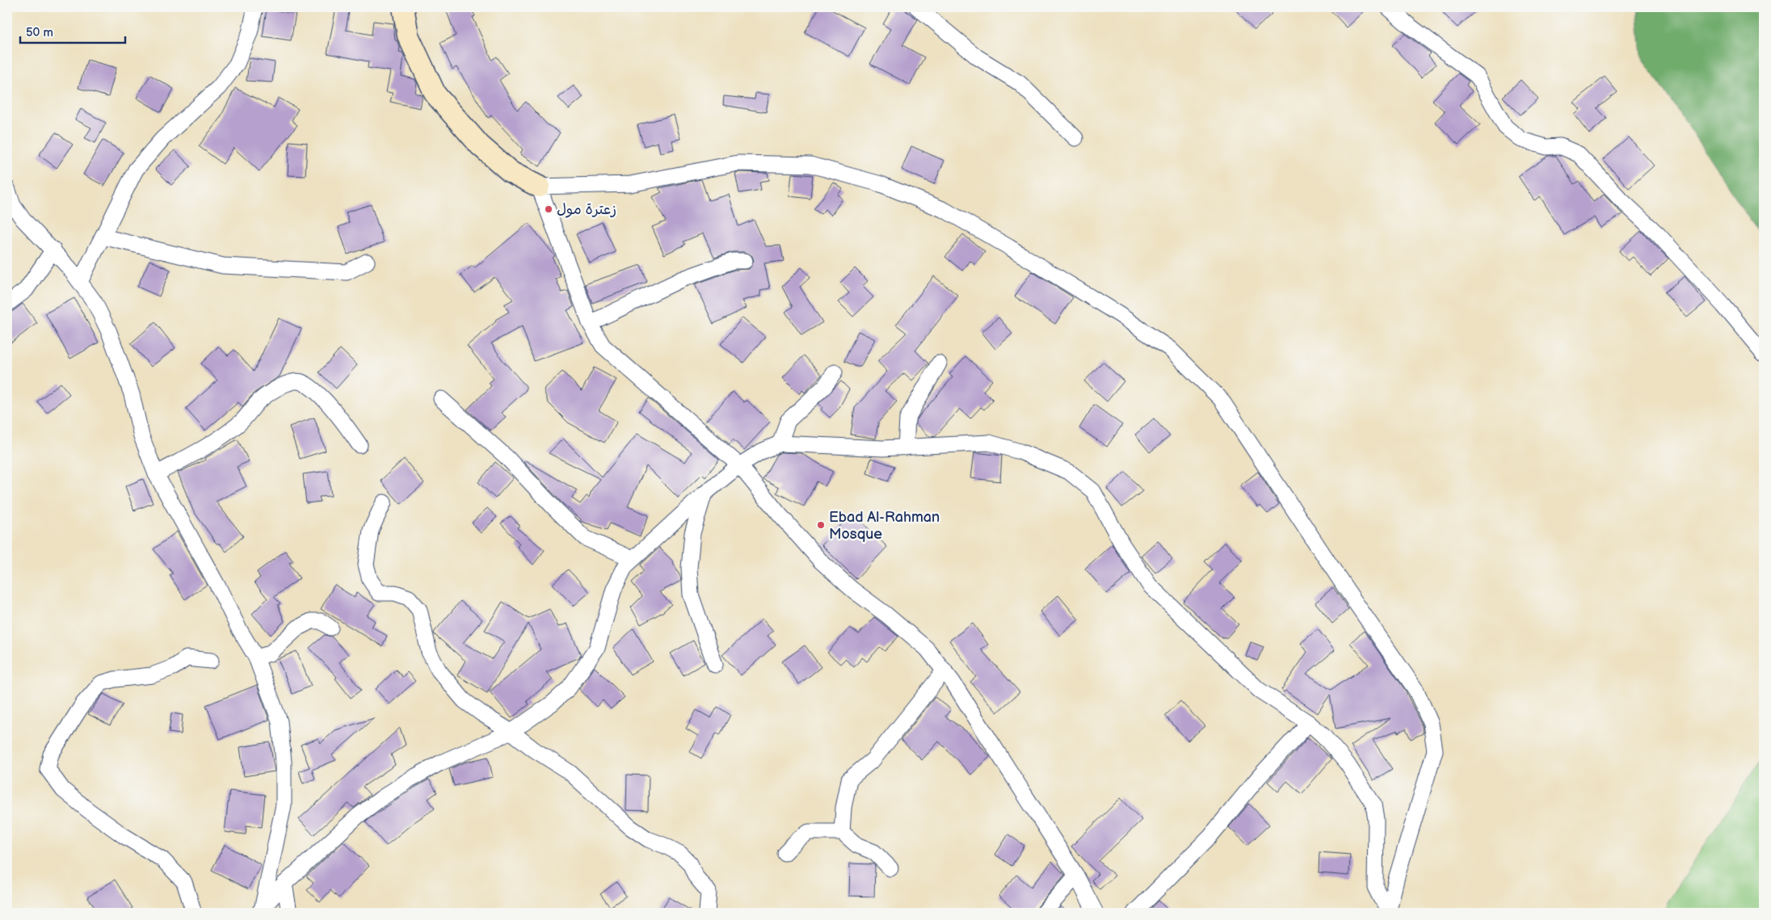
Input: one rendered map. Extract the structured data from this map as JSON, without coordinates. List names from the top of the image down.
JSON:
{
  "places": ["زعترة مول", "Ebad Al-Rahman Mosque"],
  "scale_bar": "50 m"
}
